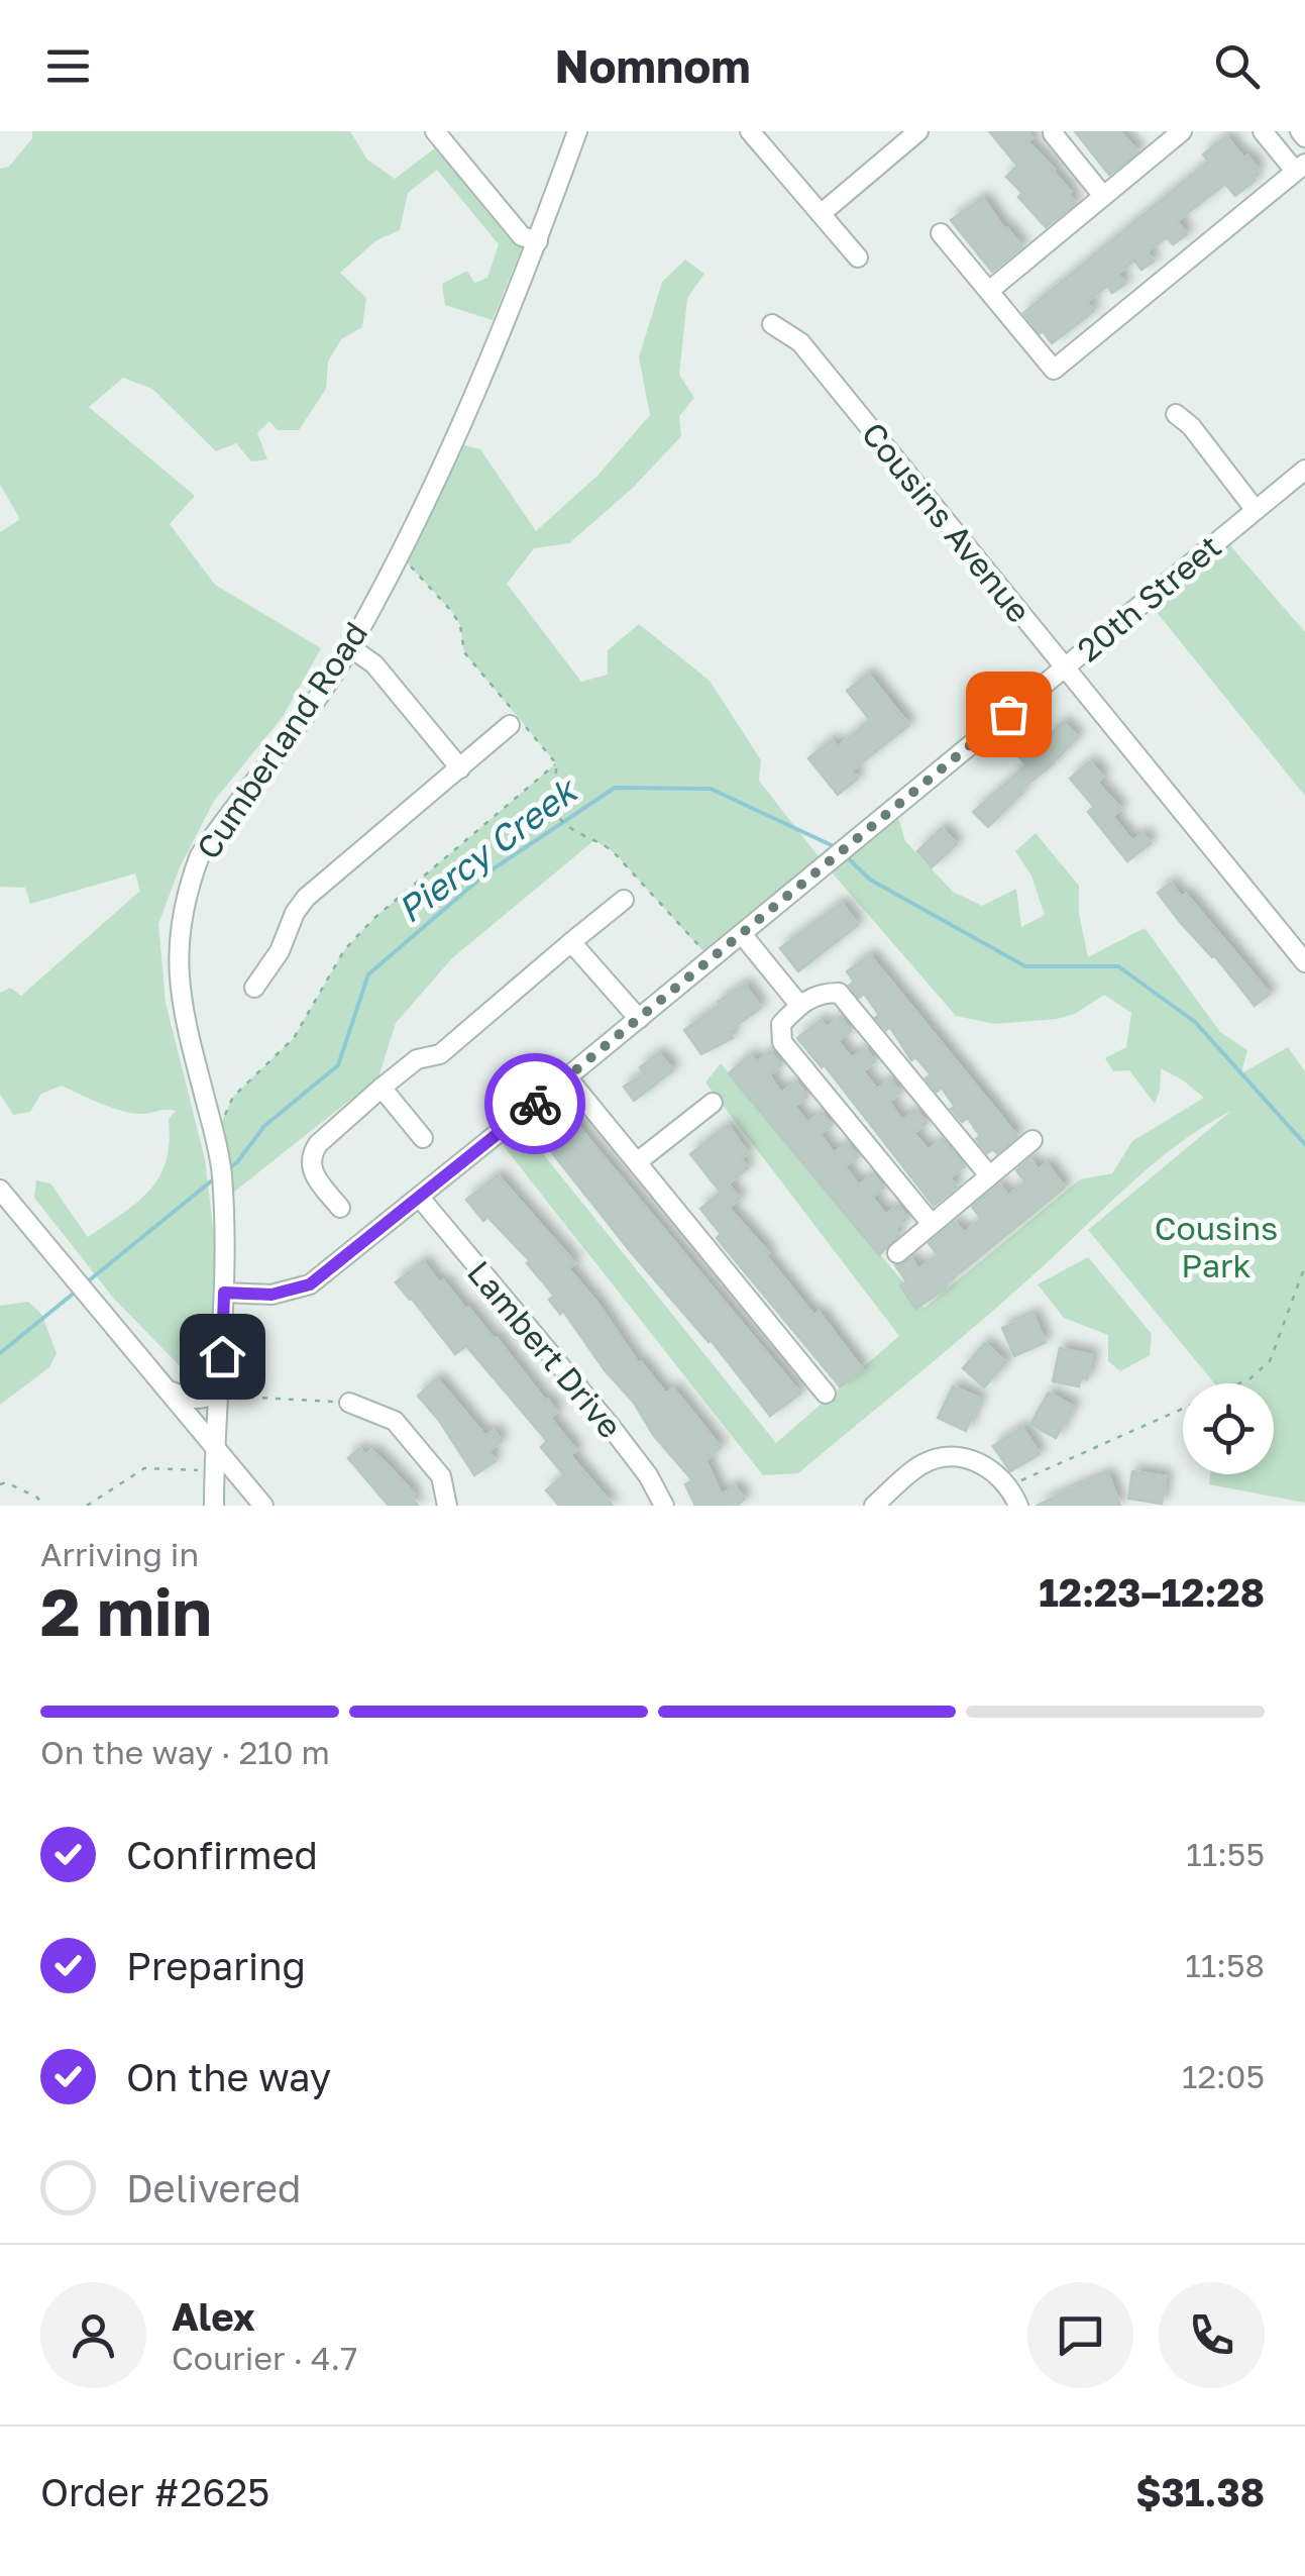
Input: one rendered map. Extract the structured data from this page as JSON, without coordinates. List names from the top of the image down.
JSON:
{
  "streets": {
    "street": [
      "Cousins Avenue",
      "20th Street",
      "Cumberland Road",
      "Lambert Drive"
    ]
  },
  "crossings": [
    ["Cousins Avenue", "20th Street"],
    ["20th Street", "Cumberland Road"],
    ["20th Street", "Lambert Drive"]
  ],
  "water": ["Piercy Creek"],
  "parks": ["Cousins Park"],
  "page": {
    "header": "Nomnom",
    "heading": ["2 min", "Arriving in", "12:23–12:28"],
    "panel": [
      "Alex",
      "Courier · 4.7",
      "Order #2625",
      "$31.38"
    ],
    "bar": "On the way · 210 m",
    "list": [
      ["Confirmed", "11:55"],
      ["Preparing", "11:58"],
      ["On the way", "12:05"],
      "Delivered"
    ]
  }
}
